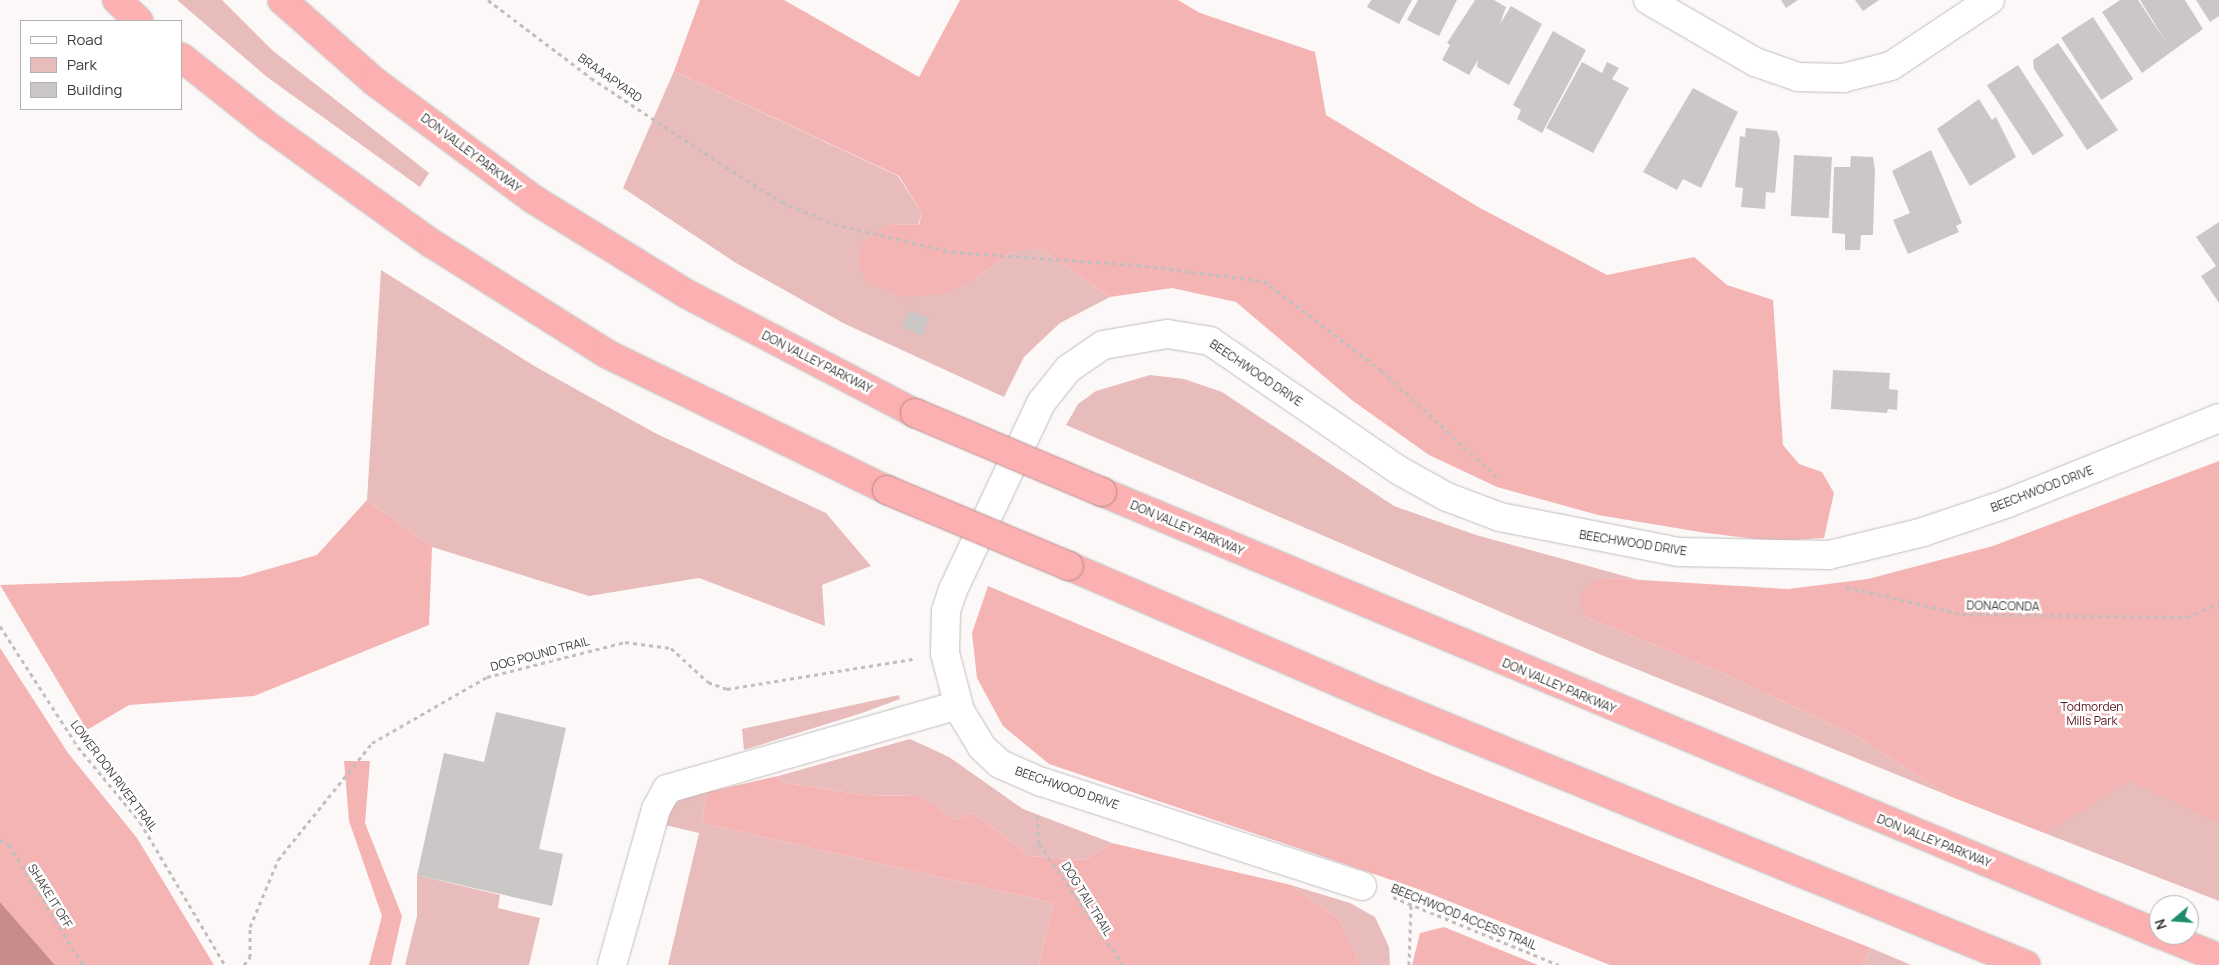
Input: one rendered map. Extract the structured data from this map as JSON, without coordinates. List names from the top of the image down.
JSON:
{
  "streets": {
    "highway": ["DON VALLEY PARKWAY"],
    "street": ["BEECHWOOD DRIVE"],
    "path": [
      "BRAAAPYARD",
      "DONACONDA",
      "DOG POUND TRAIL",
      "LOWER DON RIVER TRAIL",
      "SHAKE IT OFF",
      "DOG TAIL TRAIL",
      "BEECHWOOD ACCESS TRAIL"
    ]
  },
  "crossings": [
    ["BEECHWOOD DRIVE", "DOG POUND TRAIL"],
    ["BEECHWOOD DRIVE", "DOG TAIL TRAIL"],
    ["BEECHWOOD DRIVE", "BEECHWOOD ACCESS TRAIL"]
  ],
  "parks": ["Todmorden Mills Park"],
  "legend": ["Road", "Park", "Building"],
  "north": "left"
}
